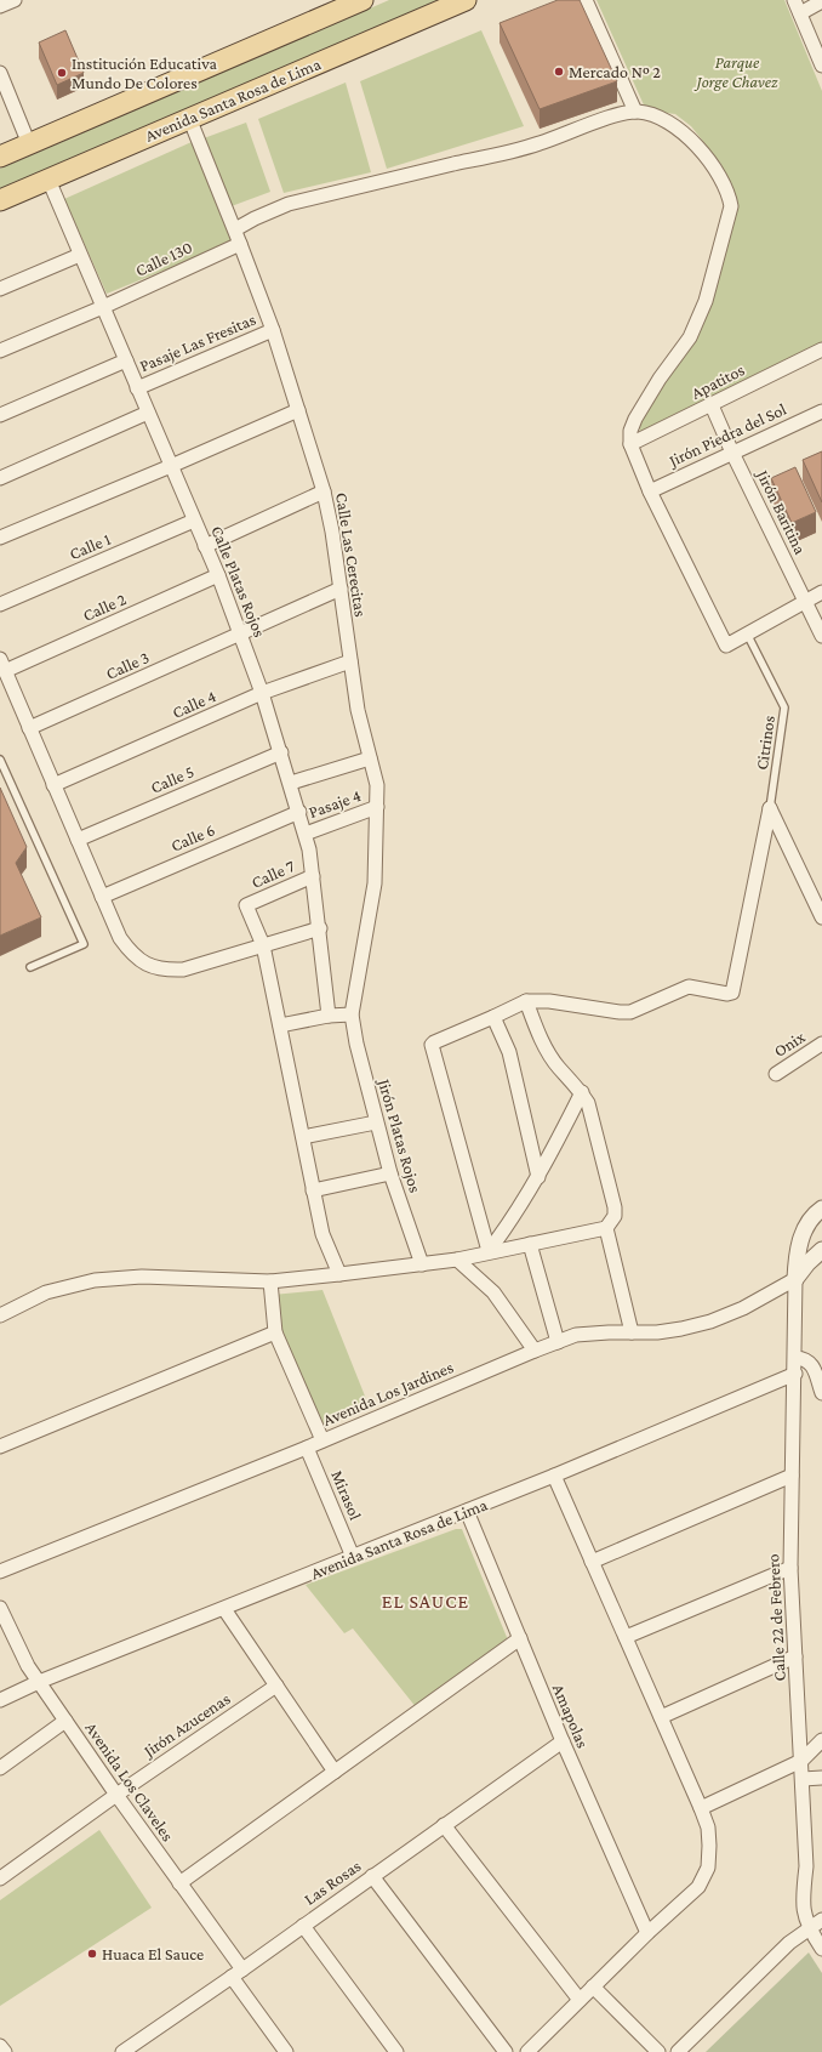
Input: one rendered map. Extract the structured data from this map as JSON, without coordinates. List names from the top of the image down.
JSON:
{
  "streets": {
    "main road": ["Avenida Santa Rosa de Lima"],
    "street": [
      "Calle 130",
      "Pasaje Las Fresitas",
      "Apatitos",
      "Jirón Piedra del Sol",
      "Jirón Baritina",
      "Calle 1",
      "Calle Las Cerecitas",
      "Calle Platas Rojos",
      "Calle 2",
      "Calle 3",
      "Calle 4",
      "Calle 5",
      "Pasaje 4",
      "Calle 6",
      "Calle 7",
      "Onix",
      "Jirón Platas Rojos",
      "Avenida Los Jardines",
      "Mirasol",
      "Calle 22 de Febrero",
      "Amapolas",
      "Jirón Azucenas",
      "Avenida Los Claveles",
      "Las Rosas"
    ],
    "lane": ["Citrinos"]
  },
  "crossings": [
    ["Avenida Santa Rosa de Lima", "Calle Las Cerecitas"],
    ["Avenida Santa Rosa de Lima", "Calle Platas Rojos"],
    ["Avenida Santa Rosa de Lima", "Mirasol"],
    ["Avenida Santa Rosa de Lima", "Calle 22 de Febrero"],
    ["Avenida Santa Rosa de Lima", "Amapolas"],
    ["Avenida Santa Rosa de Lima", "Avenida Los Claveles"],
    ["Calle 130", "Calle Las Cerecitas"],
    ["Calle 130", "Calle Platas Rojos"],
    ["Pasaje Las Fresitas", "Calle Las Cerecitas"],
    ["Pasaje Las Fresitas", "Calle Platas Rojos"],
    ["Apatitos", "Jirón Baritina"],
    ["Jirón Piedra del Sol", "Jirón Baritina"],
    ["Calle 1", "Calle Platas Rojos"],
    ["Calle Las Cerecitas", "Calle 3"],
    ["Calle Las Cerecitas", "Calle 4"],
    ["Calle Las Cerecitas", "Pasaje 4"],
    ["Calle Las Cerecitas", "Jirón Platas Rojos"],
    ["Calle Platas Rojos", "Calle 2"],
    ["Calle Platas Rojos", "Calle 3"],
    ["Calle Platas Rojos", "Calle 4"],
    ["Calle Platas Rojos", "Calle 5"],
    ["Calle Platas Rojos", "Pasaje 4"],
    ["Calle Platas Rojos", "Calle 6"],
    ["Calle Platas Rojos", "Calle 7"],
    ["Avenida Los Jardines", "Mirasol"],
    ["Avenida Los Jardines", "Calle 22 de Febrero"],
    ["Amapolas", "Las Rosas"],
    ["Jirón Azucenas", "Avenida Los Claveles"],
    ["Avenida Los Claveles", "Las Rosas"]
  ],
  "districts": ["EL SAUCE"],
  "parks": ["Parque Jorge Chavez"],
  "places": ["Mercado Nº 2", "Institución Educativa Mundo De Colores", "Huaca El Sauce"]
}
